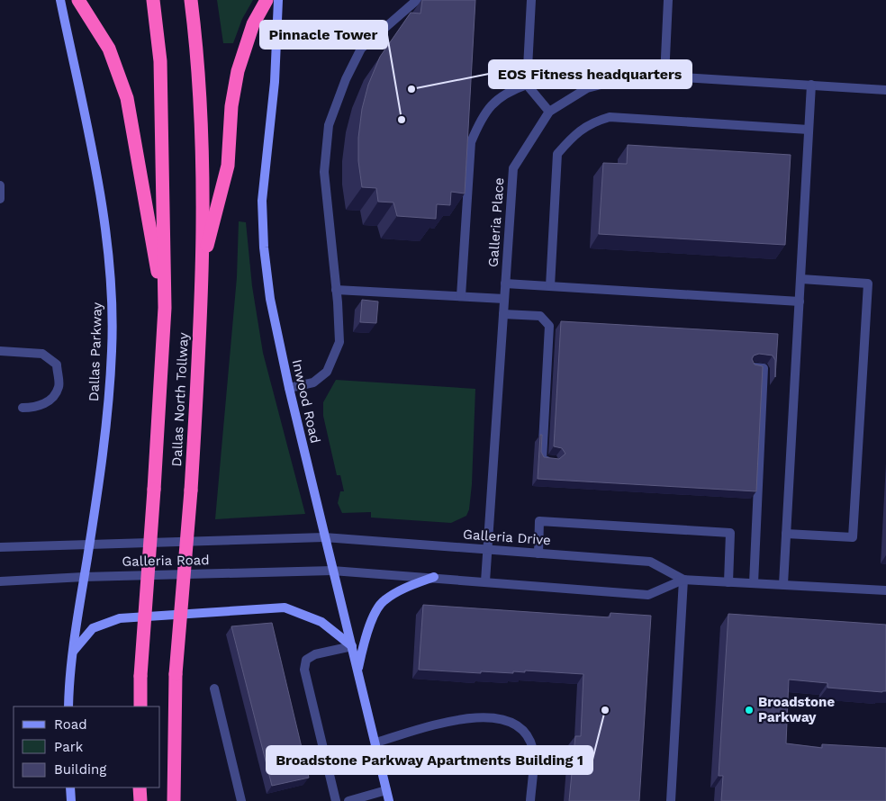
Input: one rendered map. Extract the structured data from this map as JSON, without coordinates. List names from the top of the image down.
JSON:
{
  "streets": {
    "highway": ["Dallas North Tollway"],
    "main road": ["Dallas Parkway", "Inwood Road"],
    "street": ["Galleria Place", "Galleria Drive", "Galleria Road"]
  },
  "crossings": [
    ["Galleria Place", "Galleria Drive"],
    ["Dallas Parkway", "Galleria Road"],
    ["Inwood Road", "Galleria Drive"],
    ["Inwood Road", "Galleria Road"],
    ["Galleria Drive", "Galleria Road"]
  ],
  "places": [
    "EOS Fitness headquarters",
    "Pinnacle Tower",
    "Broadstone Parkway Apartments Building 1",
    "Broadstone Parkway"
  ],
  "legend": ["Road", "Park", "Building"]
}
